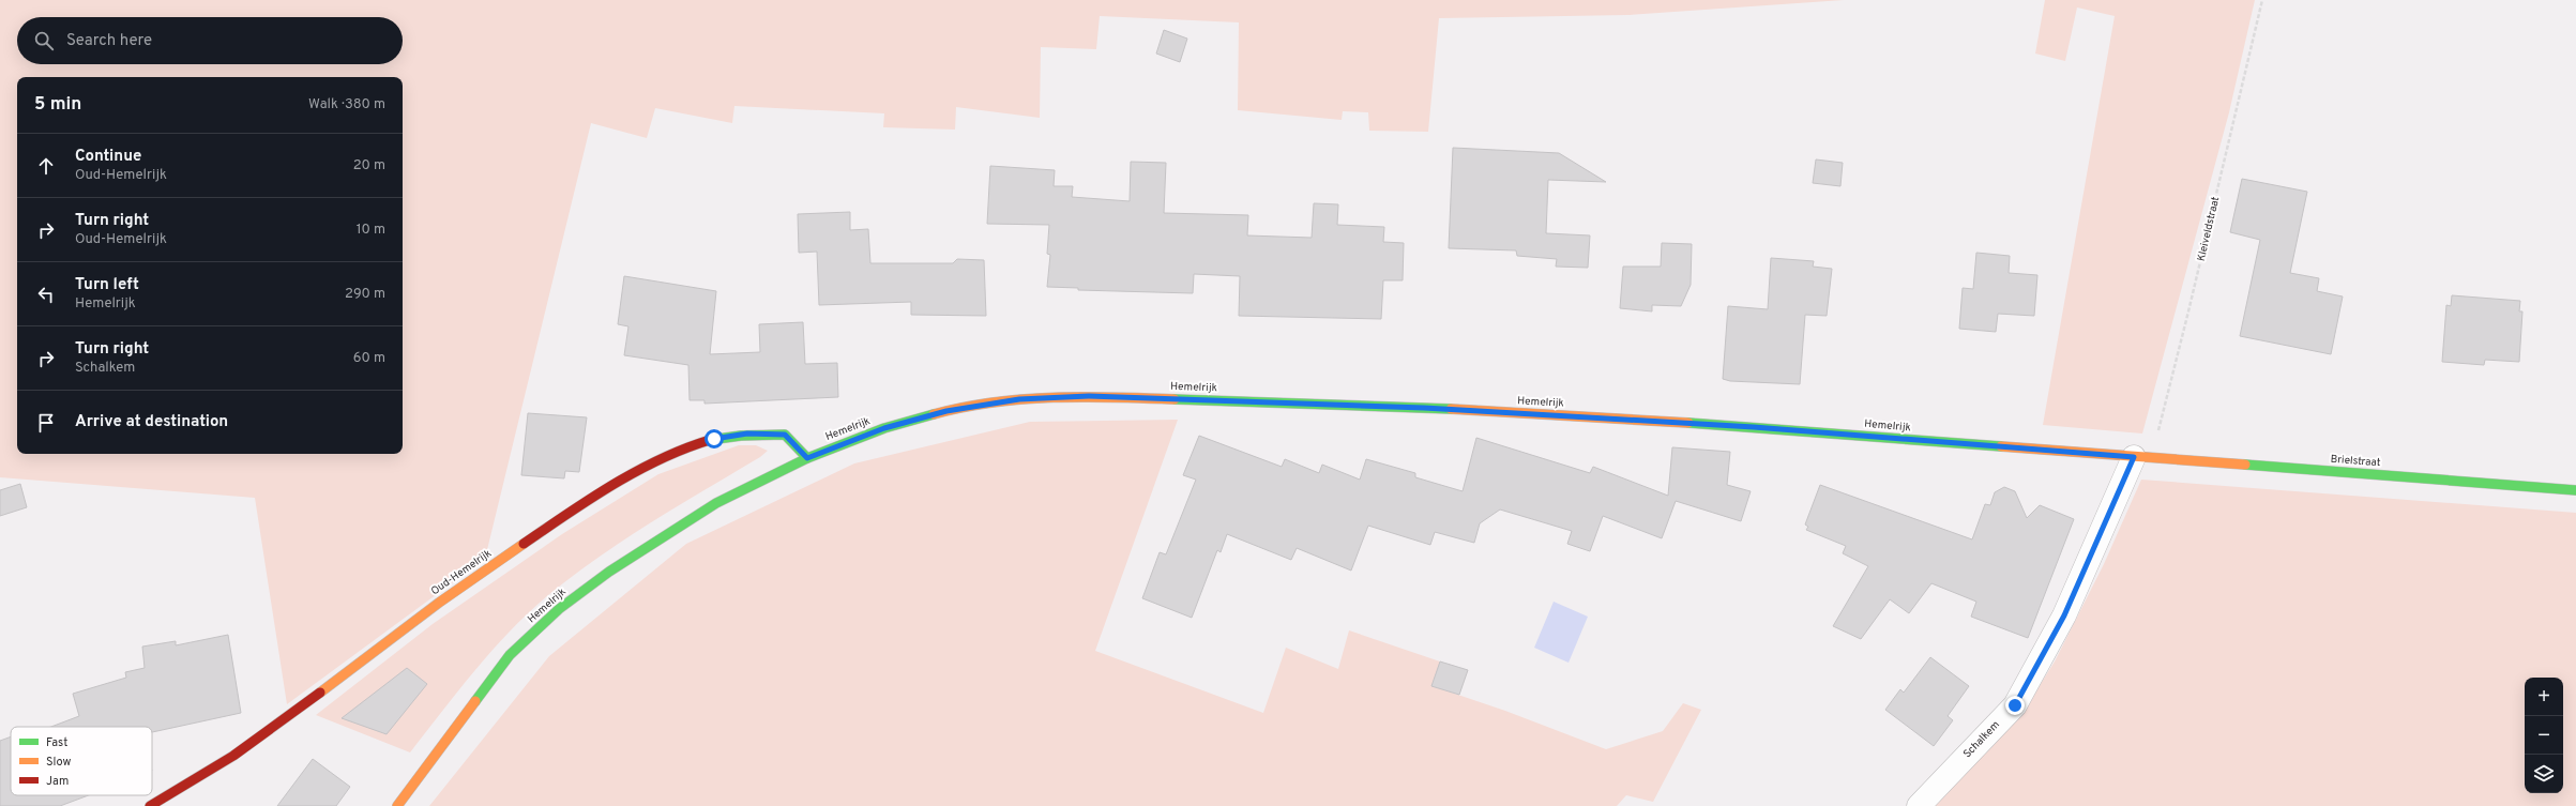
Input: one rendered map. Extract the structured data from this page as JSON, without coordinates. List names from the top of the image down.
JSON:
{
  "streets": {
    "street": [
      "Hemelrijk",
      "Brielstraat",
      "Oud-Hemelrijk",
      "Schalkem"
    ],
    "path": ["Kleiveldstraat"]
  },
  "crossings": [
    ["Kleiveldstraat", "Hemelrijk"],
    ["Kleiveldstraat", "Brielstraat"],
    ["Kleiveldstraat", "Schalkem"],
    ["Hemelrijk", "Brielstraat"],
    ["Hemelrijk", "Oud-Hemelrijk"],
    ["Hemelrijk", "Schalkem"],
    ["Brielstraat", "Schalkem"]
  ],
  "legend": ["Fast", "Slow", "Jam"],
  "page": {
    "search": "Search here",
    "heading": ["5 min", "Walk · 380 m"],
    "list": [
      ["Continue", "Oud-Hemelrijk", "20 m"],
      ["Turn right", "Oud-Hemelrijk", "10 m"],
      ["Turn left", "Hemelrijk", "290 m"],
      ["Turn right", "Schalkem", "60 m"],
      "Arrive at destination"
    ],
    "map_buttons": ["+", "−"]
  }
}
